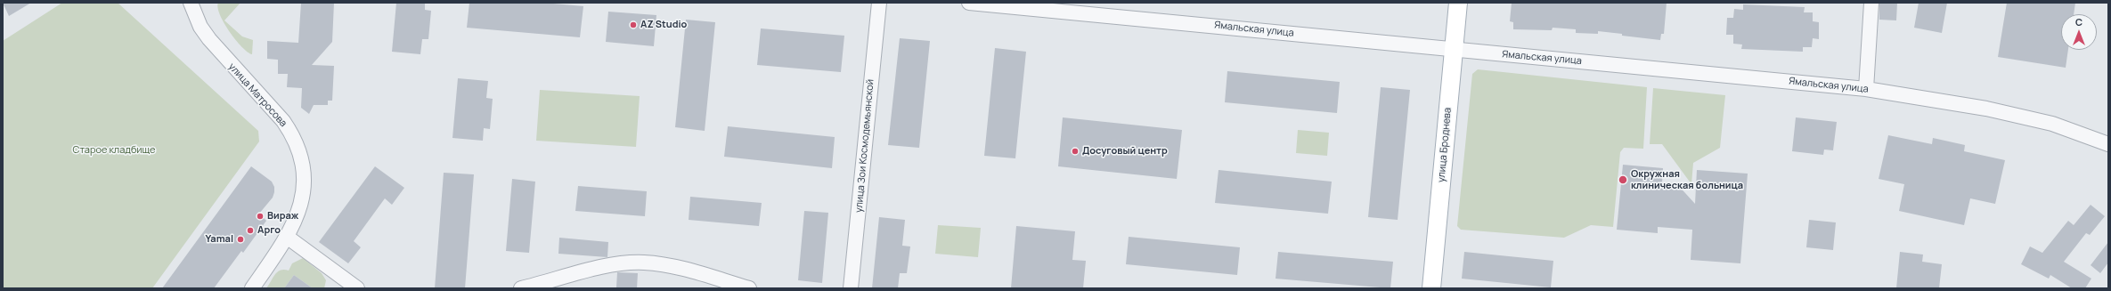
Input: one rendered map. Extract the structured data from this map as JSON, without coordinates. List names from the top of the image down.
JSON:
{
  "streets": {
    "main road": ["улица Броднева"],
    "street": ["Ямальская улица", "улица Матросова", "улица Зои Космодемьянской"]
  },
  "crossings": [
    ["Ямальская улица", "улица Броднева"]
  ],
  "parks": ["Старое кладбище"],
  "places": [
    "AZ Studio",
    "Досуговый центр",
    "Окружная клиническая больница",
    "Вираж",
    "Арго",
    "Yamal"
  ],
  "north": "top"
}
